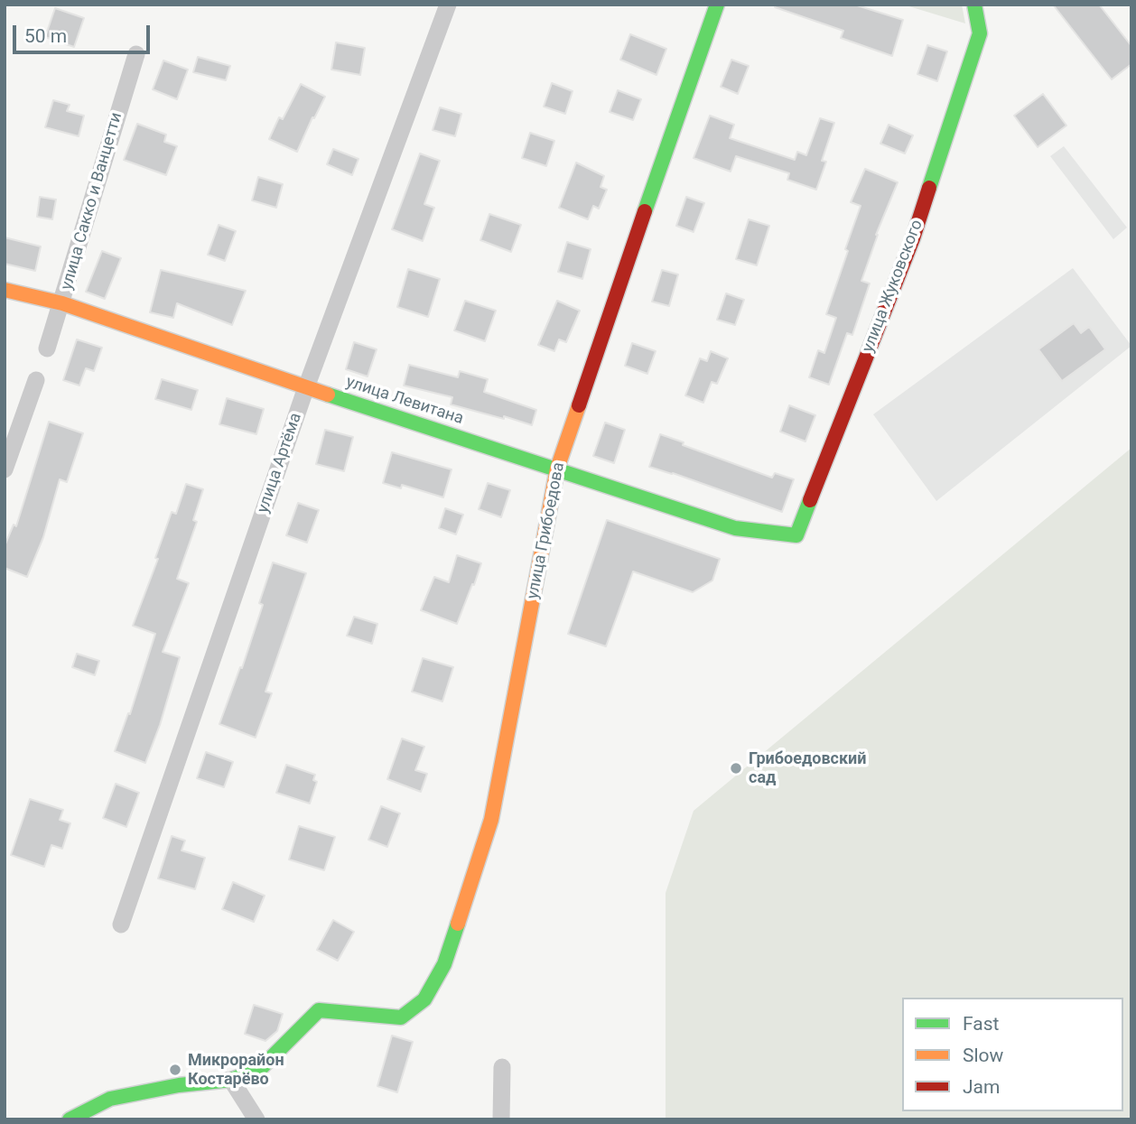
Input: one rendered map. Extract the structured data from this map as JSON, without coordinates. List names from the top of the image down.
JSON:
{
  "streets": {
    "street": [
      "улица Сакко и Ванцетти",
      "улица Жуковского",
      "улица Левитана",
      "улица Артёма",
      "улица Грибоедова"
    ]
  },
  "crossings": [
    ["улица Сакко и Ванцетти", "улица Левитана"],
    ["улица Жуковского", "улица Левитана"],
    ["улица Левитана", "улица Артёма"],
    ["улица Левитана", "улица Грибоедова"]
  ],
  "places": ["Грибоедовский сад", "Микрорайон Костарёво"],
  "legend": ["Fast", "Slow", "Jam"],
  "scale_bar": "50 m"
}
